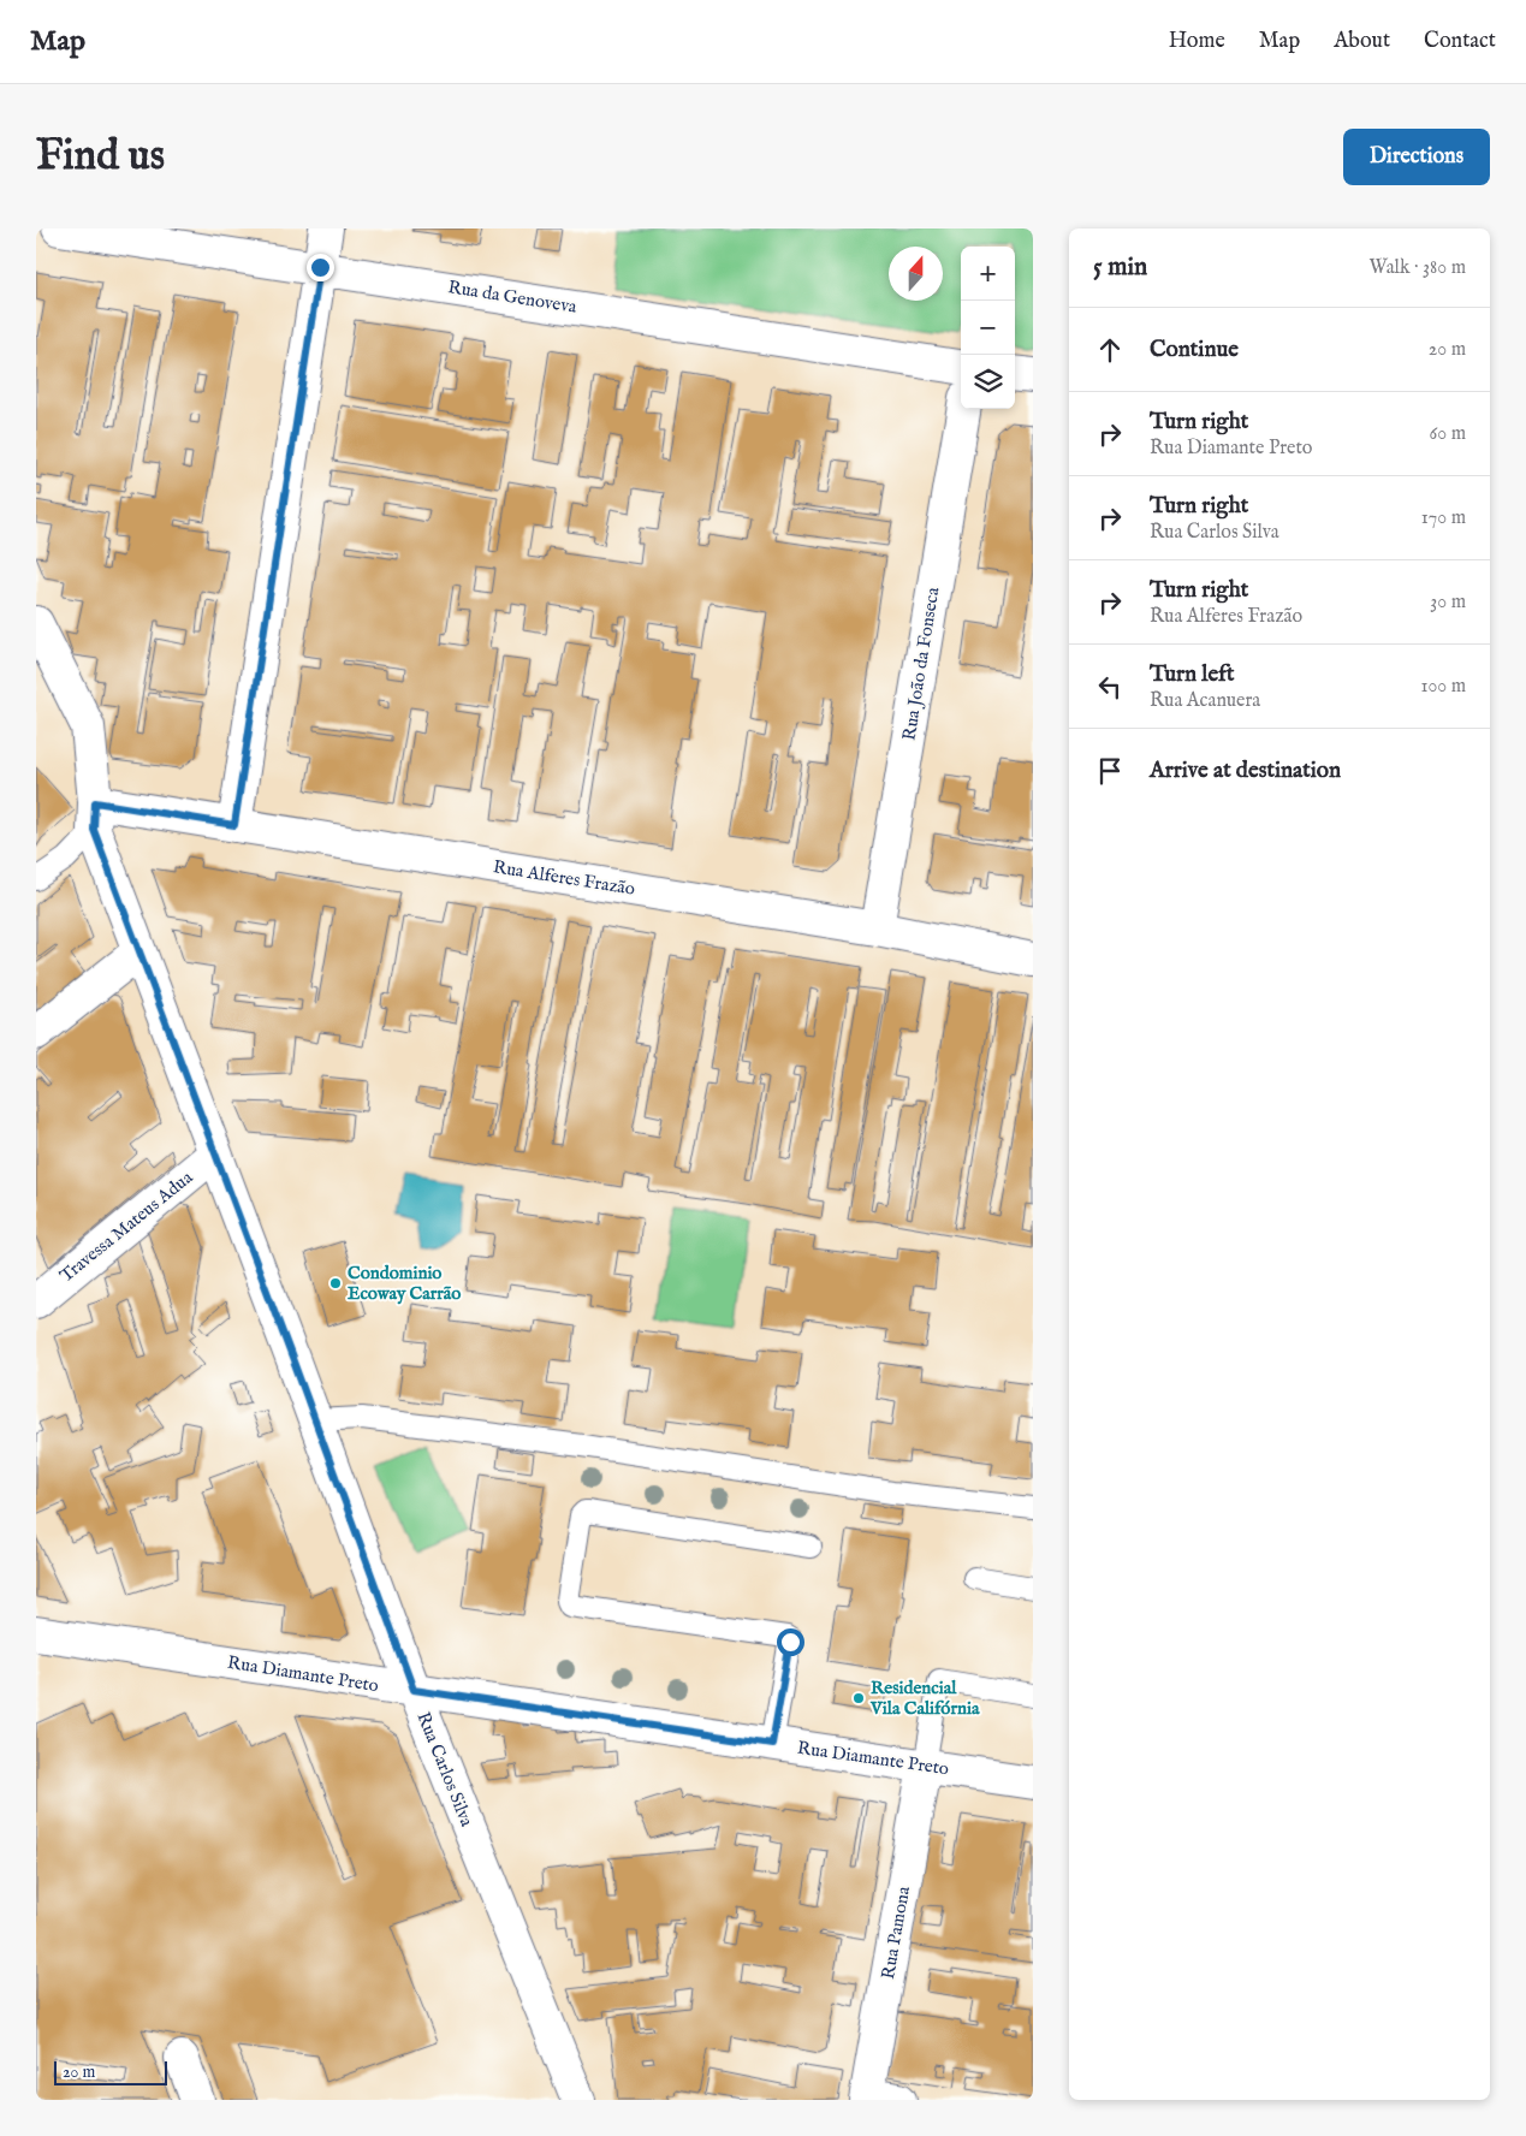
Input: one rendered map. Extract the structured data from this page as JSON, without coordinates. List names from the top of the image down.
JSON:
{
  "streets": {
    "street": [
      "Rua da Genoveva",
      "Rua João da Fonseca",
      "Rua Alferes Frazão",
      "Travessa Mateus Adua",
      "Rua Diamante Preto",
      "Rua Carlos Silva",
      "Rua Pamona"
    ]
  },
  "crossings": [
    ["Rua João da Fonseca", "Rua Alferes Frazão"],
    ["Rua Alferes Frazão", "Rua Carlos Silva"],
    ["Travessa Mateus Adua", "Rua Carlos Silva"],
    ["Rua Diamante Preto", "Rua Carlos Silva"],
    ["Rua Diamante Preto", "Rua Pamona"]
  ],
  "places": ["Condominio Ecoway Carrão", "Residencial Vila Califórnia"],
  "scale_bar": "20 m",
  "north": "top",
  "page": {
    "header": "Map",
    "nav": [
      "Home",
      "Map",
      "About",
      "Contact"
    ],
    "buttons": "Directions",
    "title": "Find us",
    "heading": ["5 min", "Walk · 380 m"],
    "map_buttons": ["+", "−"],
    "list": [
      ["Continue", "20 m"],
      ["Turn right", "Rua Diamante Preto", "60 m"],
      ["Turn right", "Rua Carlos Silva", "170 m"],
      ["Turn right", "Rua Alferes Frazão", "30 m"],
      ["Turn left", "Rua Acanuera", "100 m"],
      "Arrive at destination"
    ],
    "scale": "20 m"
  }
}
